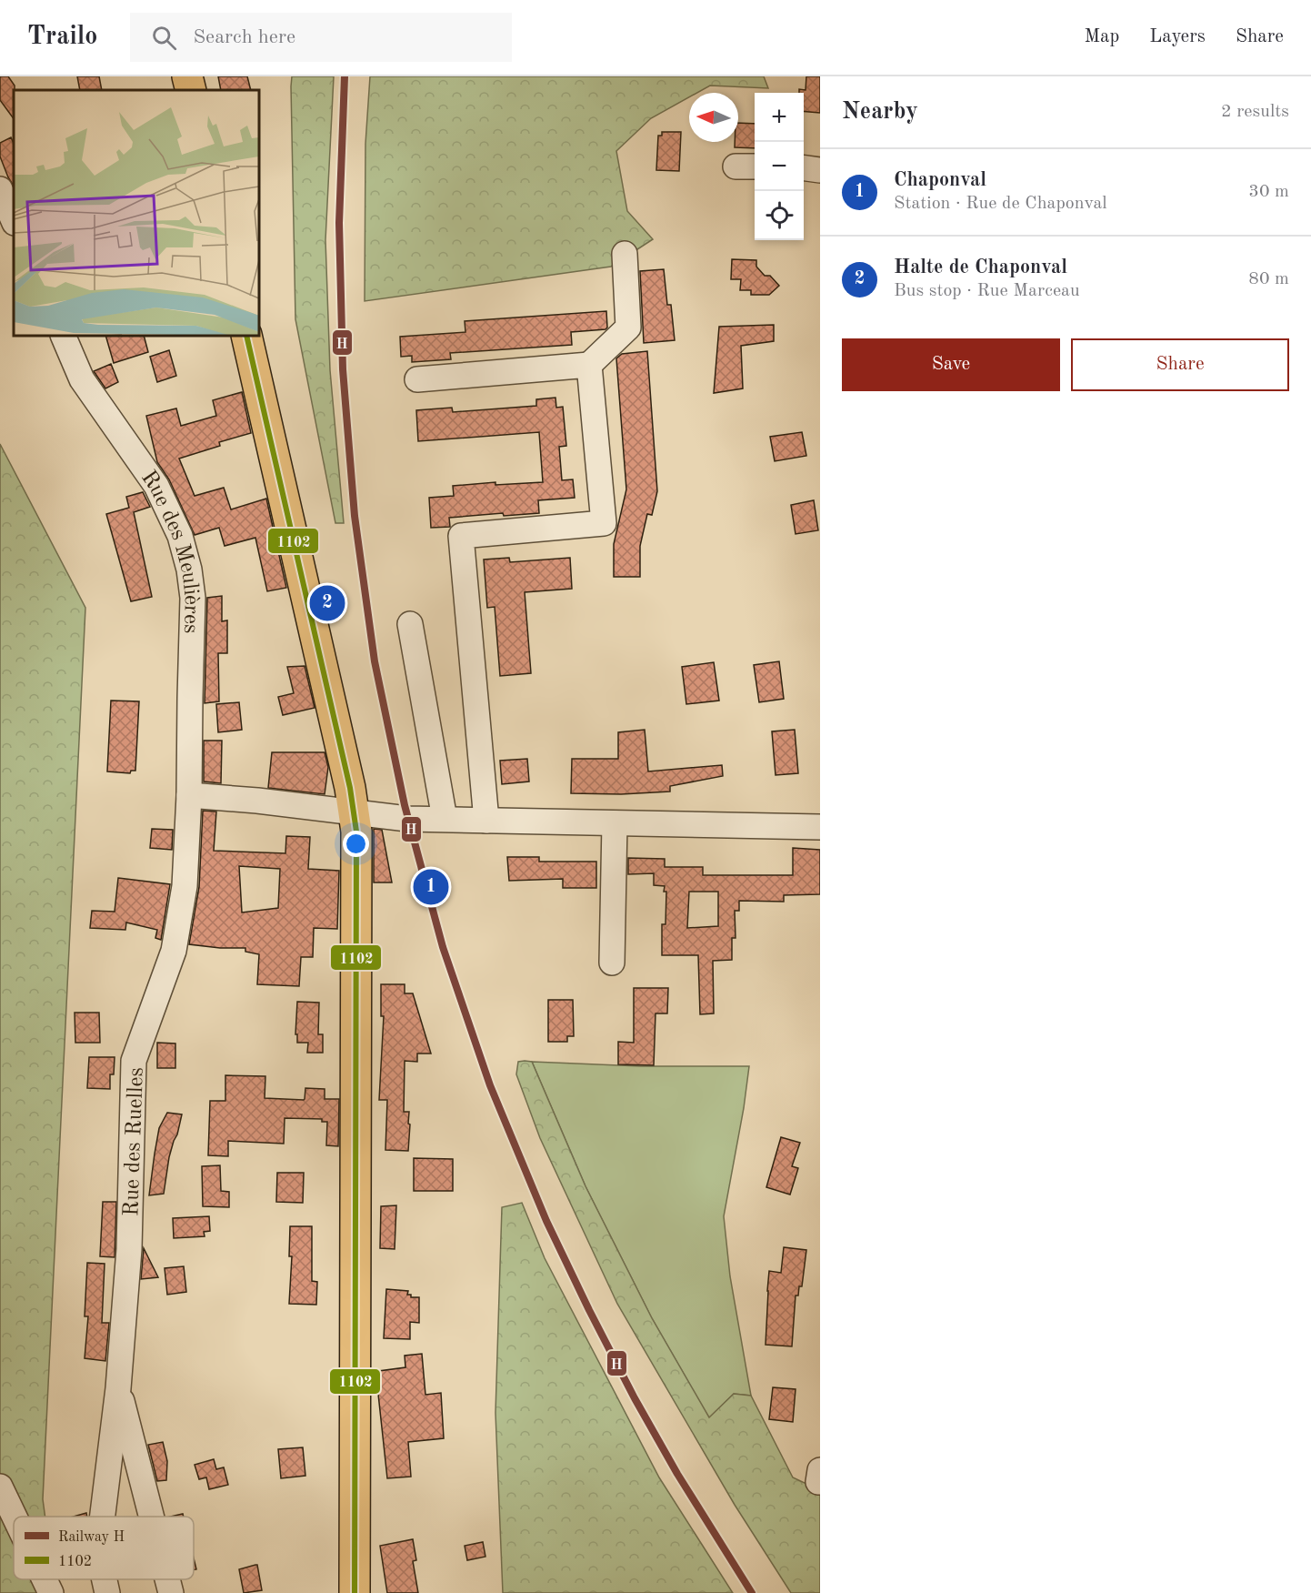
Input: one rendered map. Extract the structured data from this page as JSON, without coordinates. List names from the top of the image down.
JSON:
{
  "streets": {
    "street": ["Rue des Meulières", "Rue des Ruelles"]
  },
  "crossings": [
    ["Rue des Meulières", "Rue des Ruelles"]
  ],
  "lines": ["rail line H", "transit line 1102"],
  "legend": ["Railway H", "1102"],
  "north": "left",
  "page": {
    "header": "Trailo",
    "search": "Search here",
    "nav": ["Map", "Layers", "Share"],
    "heading": ["Nearby", "2 results"],
    "map_buttons": ["+", "−"],
    "list": [
      {
        "mark": "1",
        "name": "Chaponval",
        "note": "Station · Rue de Chaponval",
        "value": "30 m"
      },
      {
        "mark": "2",
        "name": "Halte de Chaponval",
        "note": "Bus stop · Rue Marceau",
        "value": "80 m"
      }
    ],
    "buttons": ["Save", "Share"],
    "pins": ["2", "1"]
  }
}
